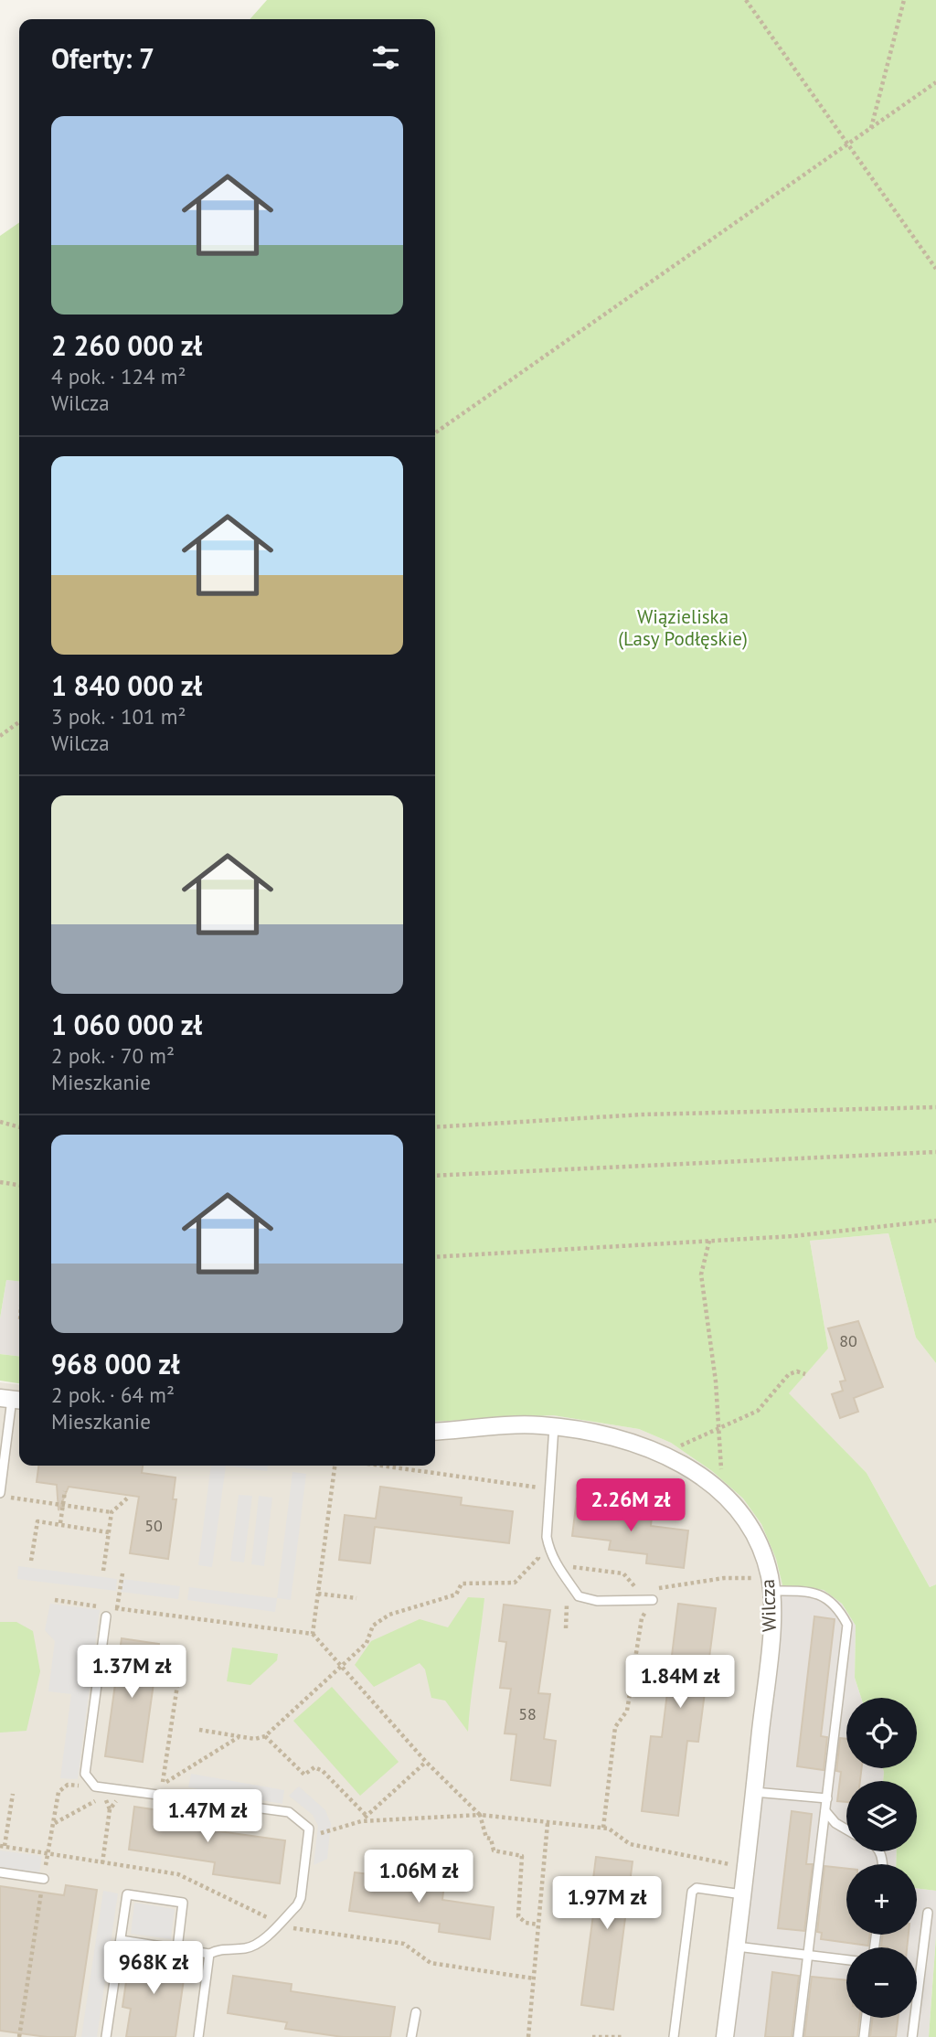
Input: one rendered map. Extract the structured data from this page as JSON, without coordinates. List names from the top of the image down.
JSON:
{
  "streets": {
    "street": ["Wilcza"]
  },
  "parks": ["Wiązieliska (Lasy Podłęskie)"],
  "house_numbers": ["80", "50", "58"],
  "page": {
    "heading": "Oferty: 7",
    "list": [
      {
        "name": "2 260 000 zł",
        "note": "4 pok. · 124 m² · Wilcza"
      },
      {
        "name": "1 840 000 zł",
        "note": "3 pok. · 101 m² · Wilcza"
      },
      {
        "name": "1 060 000 zł",
        "note": "2 pok. · 70 m² · Mieszkanie"
      },
      {
        "name": "968 000 zł",
        "note": "2 pok. · 64 m² · Mieszkanie"
      }
    ],
    "price": [
      "2.26M zł",
      "1.37M zł",
      "1.84M zł",
      "1.47M zł",
      "1.06M zł",
      "1.97M zł",
      "968K zł"
    ],
    "map_buttons": ["+", "−"]
  }
}
